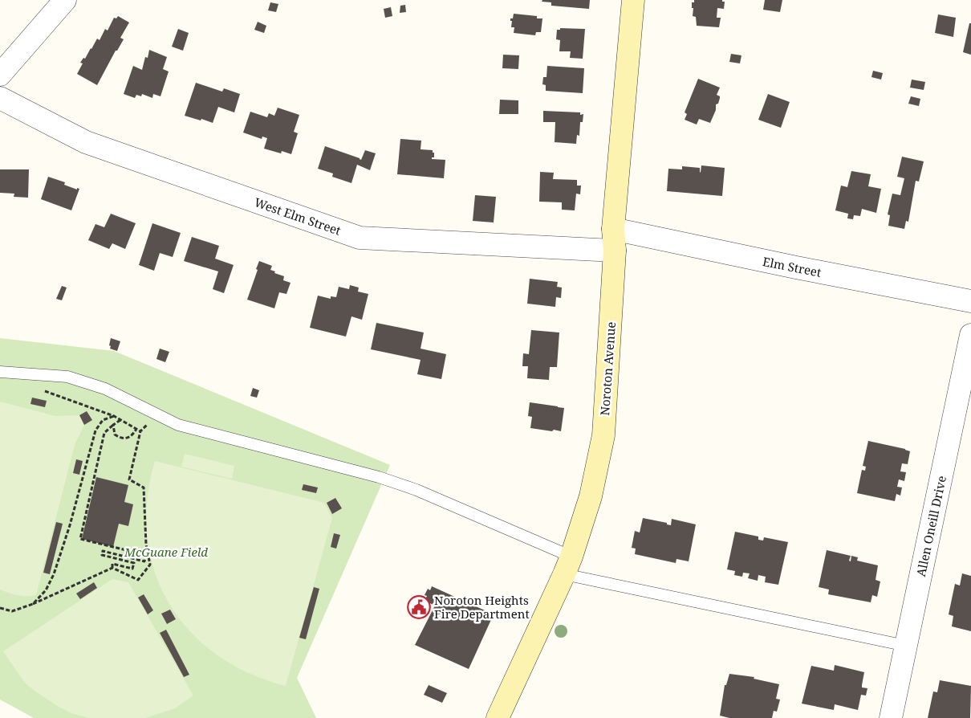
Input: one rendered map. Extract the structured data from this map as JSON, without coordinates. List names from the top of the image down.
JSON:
{
  "streets": {
    "main road": ["Noroton Avenue"],
    "street": ["West Elm Street", "Elm Street", "Allen Oneill Drive"]
  },
  "crossings": [
    ["West Elm Street", "Noroton Avenue"],
    ["Elm Street", "Noroton Avenue"]
  ],
  "parks": ["McGuane Field"],
  "places": {
    "public building": ["Noroton Heights Fire Department"]
  }
}
